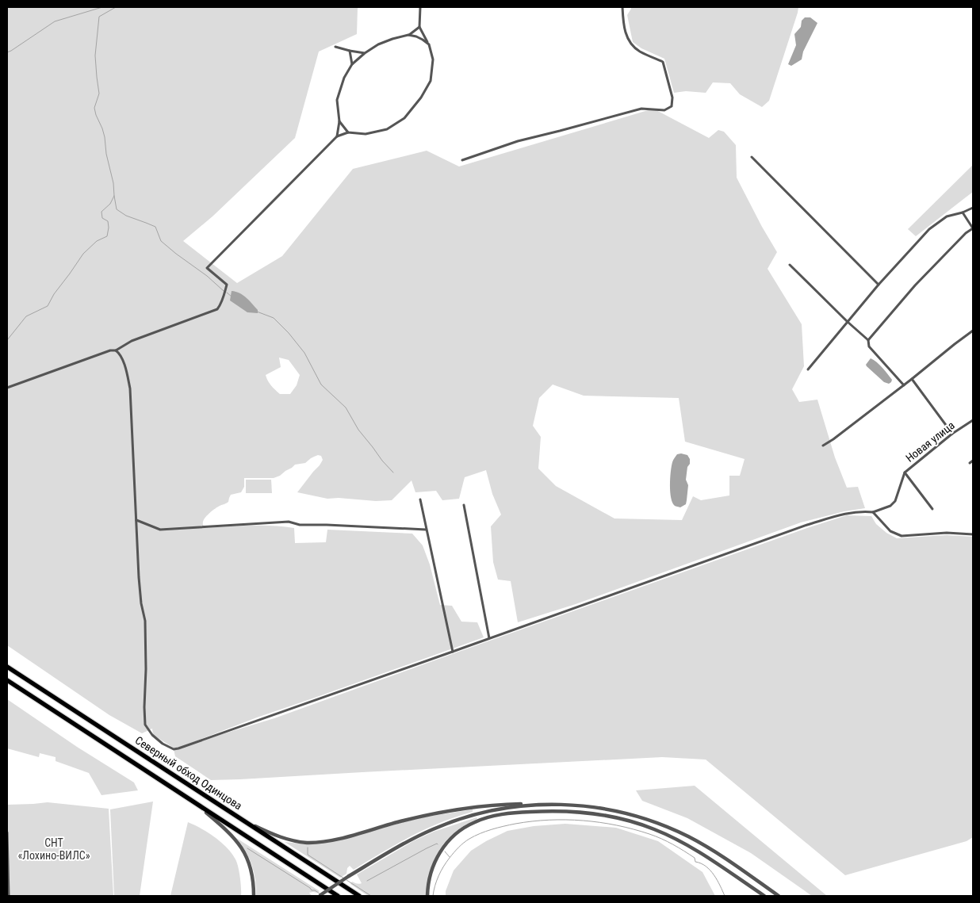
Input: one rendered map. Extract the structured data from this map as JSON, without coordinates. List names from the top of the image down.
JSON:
{
  "streets": {
    "highway": ["Северный обход Одинцова"],
    "street": ["Новая улица"]
  },
  "parks": ["СНТ «Лохино-ВИЛС»"]
}
